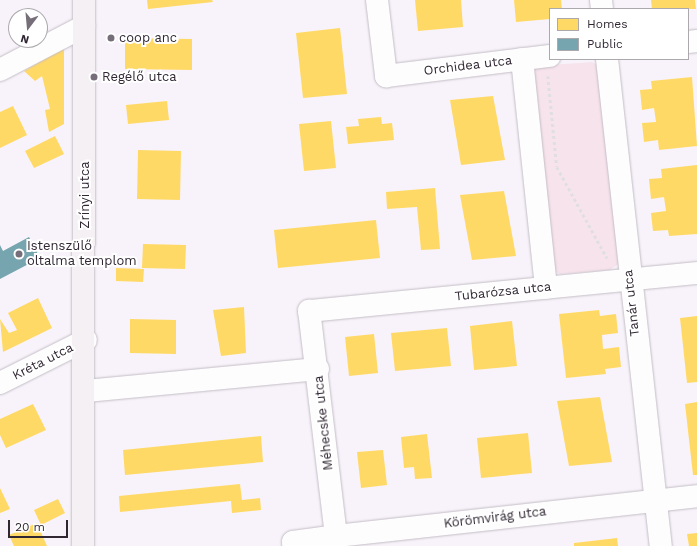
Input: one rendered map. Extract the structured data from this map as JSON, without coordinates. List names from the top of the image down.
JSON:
{
  "streets": {
    "main road": ["Zrínyi utca"],
    "street": [
      "Orchidea utca",
      "Tubarózsa utca",
      "Tanár utca",
      "Kréta utca",
      "Méhecske utca",
      "Körömvirág utca"
    ]
  },
  "crossings": [
    ["Zrínyi utca", "Kréta utca"],
    ["Tubarózsa utca", "Tanár utca"],
    ["Tubarózsa utca", "Méhecske utca"],
    ["Tanár utca", "Körömvirág utca"],
    ["Méhecske utca", "Körömvirág utca"]
  ],
  "places": ["coop anc", "Regélő utca", "Istenszülő oltalma templom"],
  "legend": ["Homes", "Public"],
  "scale_bar": "20 m",
  "north": "bottom"
}
